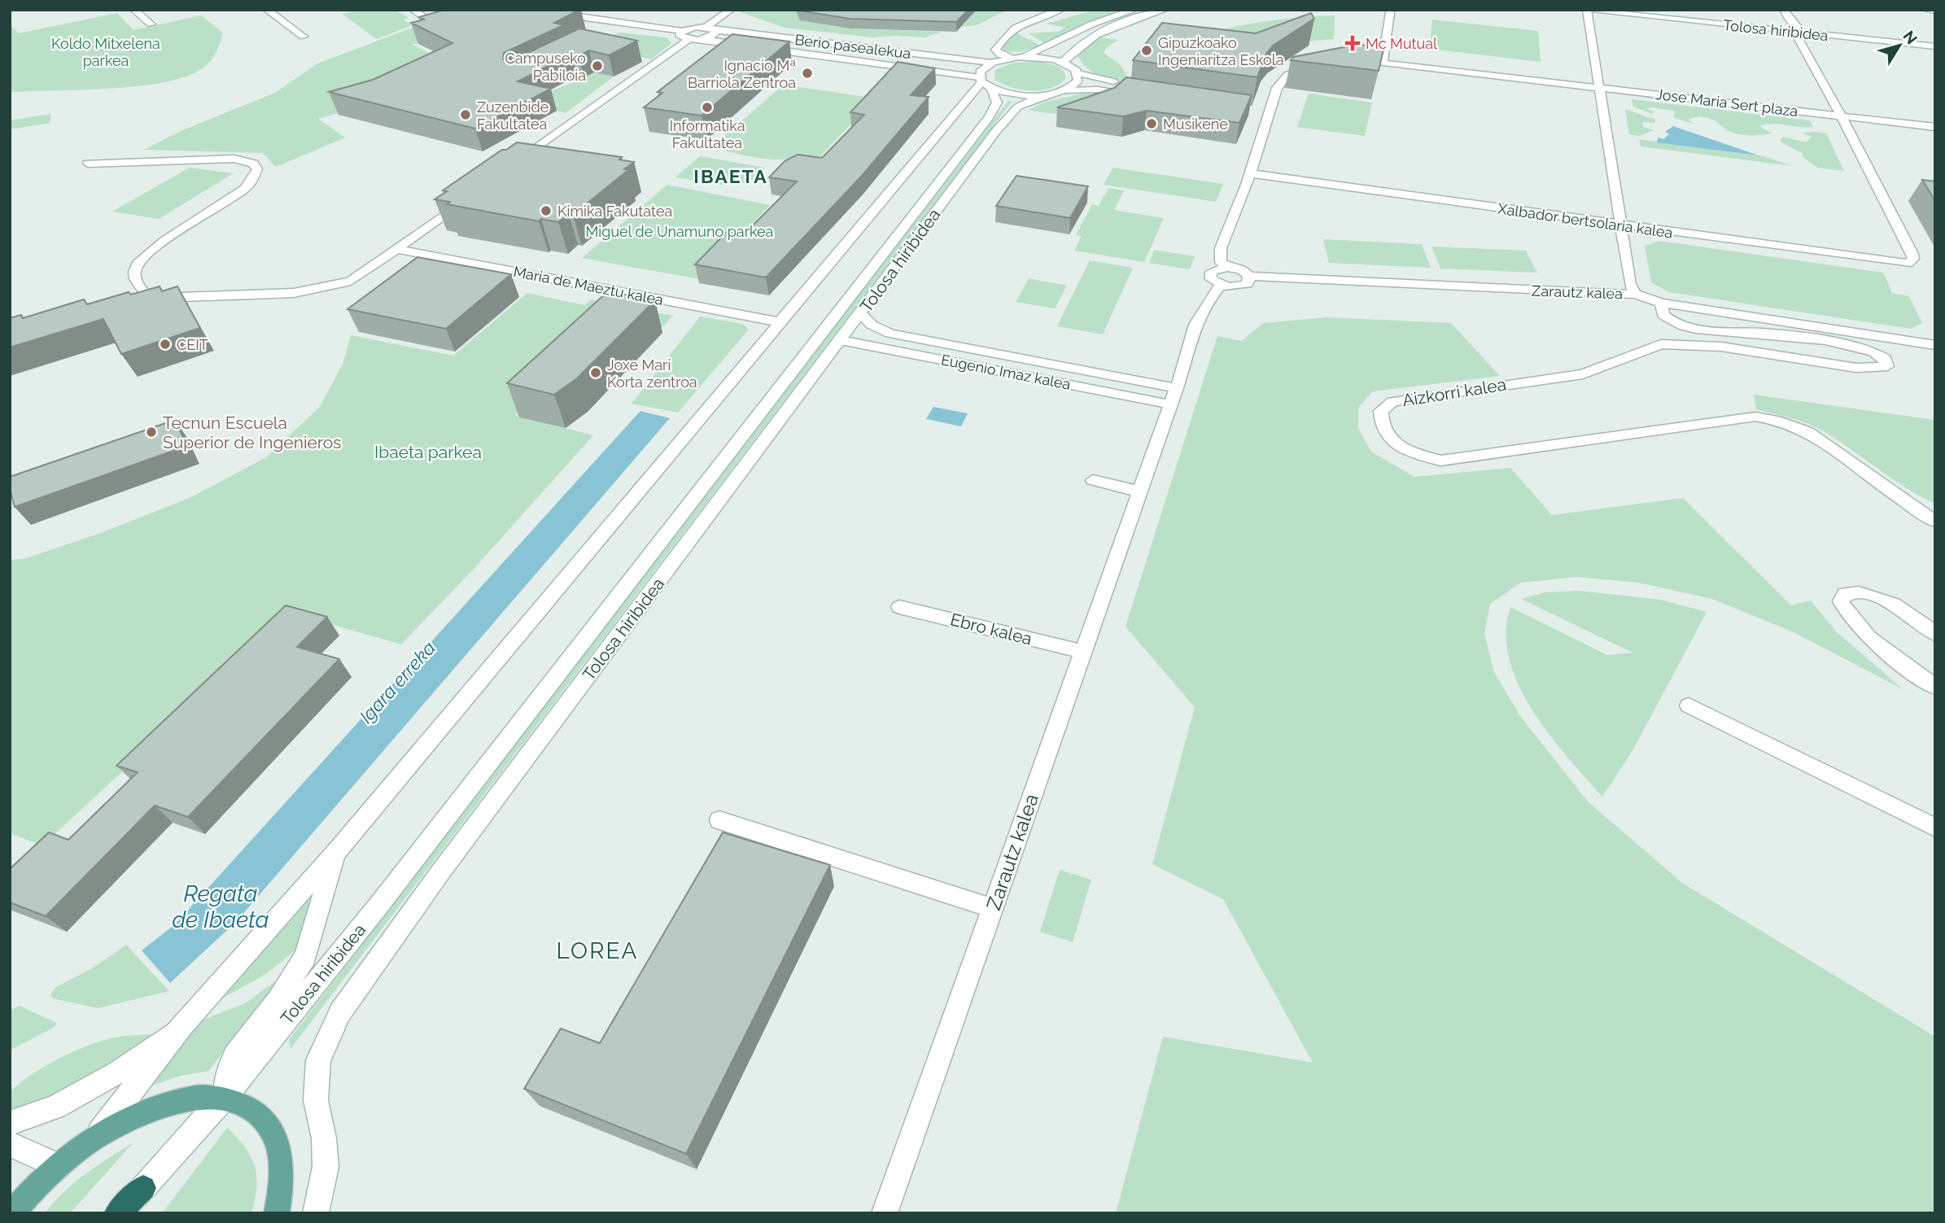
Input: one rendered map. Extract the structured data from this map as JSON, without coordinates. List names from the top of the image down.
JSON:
{
  "streets": {
    "main road": ["Tolosa hiribidea"],
    "street": [
      "Berio pasealekua",
      "Jose Maria Sert plaza",
      "Xalbador bertsolaria kalea",
      "Maria de Maeztu kalea",
      "Zarautz kalea",
      "Eugenio Imaz kalea",
      "Aizkorri kalea",
      "Ebro kalea"
    ]
  },
  "crossings": [
    ["Tolosa hiribidea", "Berio pasealekua"],
    ["Tolosa hiribidea", "Maria de Maeztu kalea"],
    ["Tolosa hiribidea", "Eugenio Imaz kalea"],
    ["Jose Maria Sert plaza", "Xalbador bertsolaria kalea"],
    ["Zarautz kalea", "Eugenio Imaz kalea"],
    ["Zarautz kalea", "Aizkorri kalea"],
    ["Zarautz kalea", "Ebro kalea"]
  ],
  "districts": ["IBAETA", "LOREA"],
  "water": ["Igara erreka", "Regata de Ibaeta"],
  "parks": ["Koldo Mitxelena parkea", "Miguel de Unamuno parkea", "Ibaeta parkea"],
  "places": {
    "health": ["Mc Mutual"],
    "other": [
      "Gipuzkoako Ingeniaritza Eskola",
      "Campuseko Pabiloia",
      "Ignacio Mª Barriola Zentroa",
      "Informatika Fakultatea",
      "Zuzenbide Fakultatea",
      "Musikene",
      "Kimika Fakutatea",
      "CEIT",
      "Joxe Mari Korta zentroa",
      "Tecnun Escuela Superior de Ingenieros"
    ]
  },
  "north": "top right"
}
